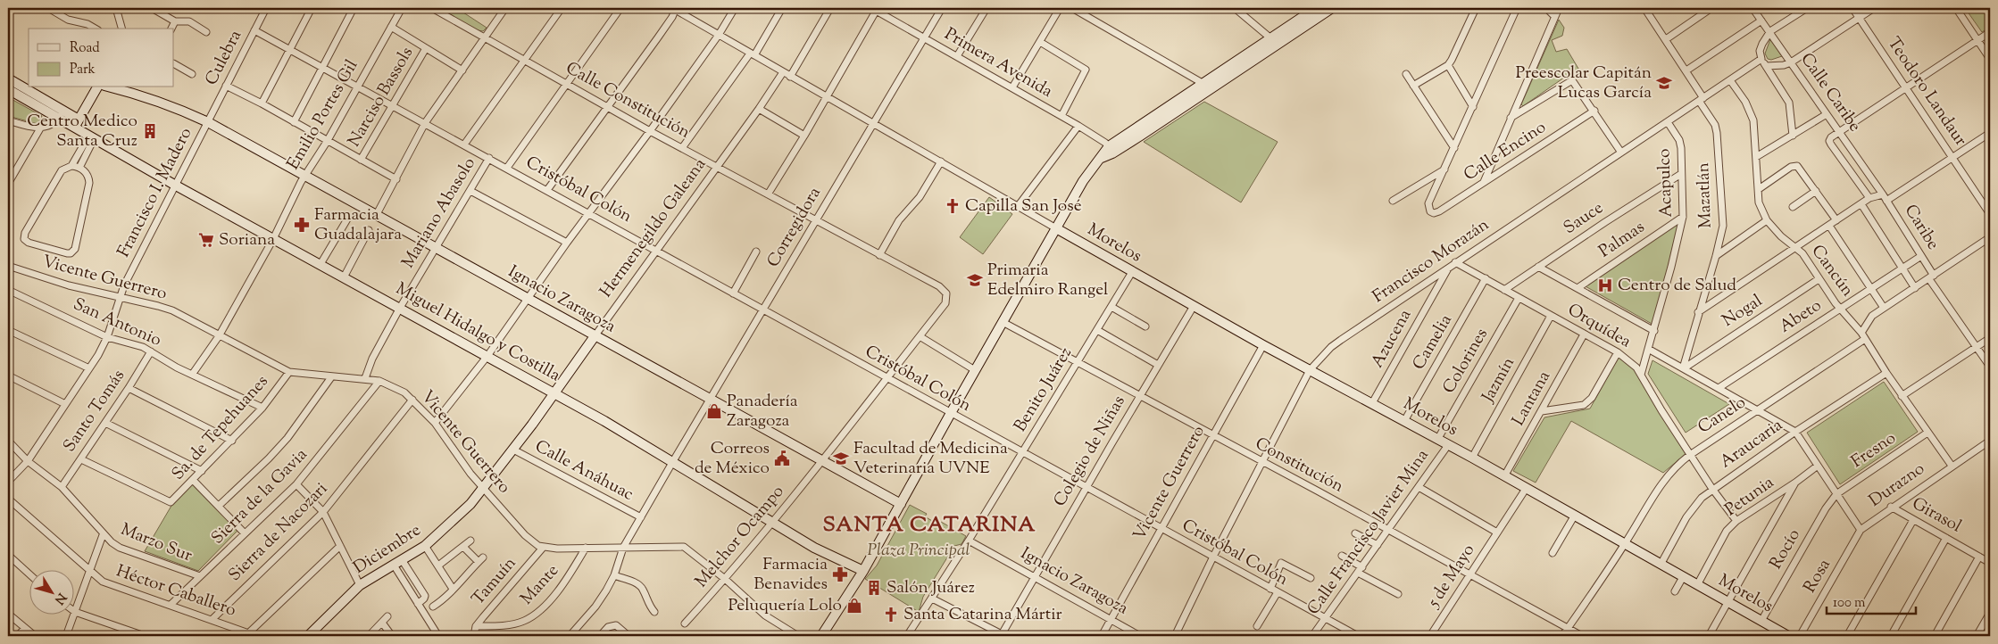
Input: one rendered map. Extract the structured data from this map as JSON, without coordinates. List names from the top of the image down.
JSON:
{
  "streets": {
    "main road": [
      "Hermenegildo Galeana",
      "Morelos",
      "Ignacio Zaragoza",
      "Miguel Hidalgo y Costilla",
      "Diciembre"
    ],
    "street": [
      "Culebra",
      "Primera Avenida",
      "Teodoro Landaur",
      "Calle Caribe",
      "Narciso Bassols",
      "Calle Constitución",
      "Emilio Portes Gil",
      "Calle Encino",
      "Acapulco",
      "Cristóbal Colón",
      "Francisco I. Madero",
      "Mazatlán",
      "Mariano Abasolo",
      "Sauce",
      "Corregidora",
      "Caribe",
      "Palmas",
      "Francisco Morazán",
      "Cancún",
      "Vicente Guerrero",
      "Nogal",
      "Abeto",
      "San Antonio",
      "Orquídea",
      "Azucena",
      "Camelia",
      "Colorines",
      "Jazmín",
      "Benito Juárez",
      "Lantana",
      "Santo Tomás",
      "Canelo",
      "Sa. de Tepehuanes",
      "Araucaria",
      "Fresno",
      "Colegio de Niñas",
      "Constitución",
      "Calle Anáhuac",
      "Durazno",
      "Sierra de la Gavia",
      "Petunia",
      "Girasol",
      "Sierra de Nacozari",
      "Calle Francisco Javier Mina",
      "Melchor Ocampo",
      "Marzo Sur",
      "Rocío",
      "5 de Mayo",
      "Rosa",
      "Tamuín",
      "Mante",
      "Héctor Caballero"
    ]
  },
  "crossings": [
    ["Culebra", "Cristóbal Colón"],
    ["Culebra", "Francisco I. Madero"],
    ["Culebra", "Ignacio Zaragoza"],
    ["Primera Avenida", "Corregidora"],
    ["Calle Caribe", "Caribe"],
    ["Narciso Bassols", "Cristóbal Colón"],
    ["Calle Constitución", "Corregidora"],
    ["Calle Constitución", "Hermenegildo Galeana"],
    ["Calle Constitución", "Melchor Ocampo"],
    ["Emilio Portes Gil", "Cristóbal Colón"],
    ["Emilio Portes Gil", "Vicente Guerrero"],
    ["Emilio Portes Gil", "Ignacio Zaragoza"],
    ["Emilio Portes Gil", "San Antonio"],
    ["Emilio Portes Gil", "Miguel Hidalgo y Costilla"],
    ["Acapulco", "Sauce"],
    ["Acapulco", "Palmas"],
    ["Acapulco", "Francisco Morazán"],
    ["Acapulco", "Orquídea"],
    ["Cristóbal Colón", "Mariano Abasolo"],
    ["Cristóbal Colón", "Corregidora"],
    ["Cristóbal Colón", "Hermenegildo Galeana"],
    ["Cristóbal Colón", "Francisco Morazán"],
    ["Cristóbal Colón", "Vicente Guerrero"],
    ["Cristóbal Colón", "Benito Juárez"],
    ["Cristóbal Colón", "Colegio de Niñas"],
    ["Cristóbal Colón", "Calle Francisco Javier Mina"],
    ["Cristóbal Colón", "Melchor Ocampo"],
    ["Francisco I. Madero", "Vicente Guerrero"],
    ["Francisco I. Madero", "Ignacio Zaragoza"],
    ["Francisco I. Madero", "San Antonio"],
    ["Francisco I. Madero", "Miguel Hidalgo y Costilla"],
    ["Francisco I. Madero", "Marzo Sur"],
    ["Mazatlán", "Francisco Morazán"],
    ["Mazatlán", "Nogal"],
    ["Mariano Abasolo", "Vicente Guerrero"],
    ["Mariano Abasolo", "Ignacio Zaragoza"],
    ["Mariano Abasolo", "Miguel Hidalgo y Costilla"],
    ["Sauce", "Orquídea"],
    ["Corregidora", "Ignacio Zaragoza"],
    ["Corregidora", "Miguel Hidalgo y Costilla"],
    ["Corregidora", "Calle Anáhuac"],
    ["Caribe", "Abeto"],
    ["Hermenegildo Galeana", "Vicente Guerrero"],
    ["Hermenegildo Galeana", "Ignacio Zaragoza"],
    ["Hermenegildo Galeana", "Miguel Hidalgo y Costilla"],
    ["Hermenegildo Galeana", "Calle Anáhuac"],
    ["Hermenegildo Galeana", "Diciembre"],
    ["Morelos", "Francisco Morazán"],
    ["Morelos", "Vicente Guerrero"],
    ["Morelos", "Azucena"],
    ["Morelos", "Camelia"],
    ["Morelos", "Colorines"],
    ["Morelos", "Jazmín"],
    ["Morelos", "Benito Juárez"],
    ["Morelos", "Lantana"],
    ["Morelos", "Canelo"],
    ["Morelos", "Araucaria"],
    ["Morelos", "Colegio de Niñas"],
    ["Morelos", "Petunia"],
    ["Morelos", "Calle Francisco Javier Mina"],
    ["Morelos", "Rocío"],
    ["Morelos", "5 de Mayo"],
    ["Francisco Morazán", "Cancún"],
    ["Francisco Morazán", "Orquídea"],
    ["Francisco Morazán", "Azucena"],
    ["Francisco Morazán", "Constitución"],
    ["Cancún", "Nogal"],
    ["Cancún", "Abeto"],
    ["Cancún", "Canelo"],
    ["Cancún", "Araucaria"],
    ["Cancún", "Fresno"],
    ["Cancún", "Durazno"],
    ["Vicente Guerrero", "Ignacio Zaragoza"],
    ["Vicente Guerrero", "Sa. de Tepehuanes"],
    ["Vicente Guerrero", "Constitución"],
    ["Vicente Guerrero", "Sierra de la Gavia"],
    ["Vicente Guerrero", "Sierra de Nacozari"],
    ["Vicente Guerrero", "Diciembre"],
    ["Vicente Guerrero", "Tamuín"],
    ["Ignacio Zaragoza", "Benito Juárez"],
    ["Ignacio Zaragoza", "Colegio de Niñas"],
    ["Ignacio Zaragoza", "Melchor Ocampo"],
    ["San Antonio", "Santo Tomás"],
    ["San Antonio", "Sa. de Tepehuanes"],
    ["Orquídea", "Azucena"],
    ["Orquídea", "Camelia"],
    ["Orquídea", "Colorines"],
    ["Orquídea", "Jazmín"],
    ["Orquídea", "Lantana"],
    ["Orquídea", "Canelo"],
    ["Orquídea", "Araucaria"],
    ["Orquídea", "Petunia"],
    ["Miguel Hidalgo y Costilla", "Melchor Ocampo"],
    ["Benito Juárez", "Constitución"],
    ["Santo Tomás", "Sa. de Tepehuanes"],
    ["Santo Tomás", "Marzo Sur"],
    ["Canelo", "Constitución"],
    ["Fresno", "Rocío"],
    ["Colegio de Niñas", "Constitución"],
    ["Constitución", "Calle Francisco Javier Mina"],
    ["Constitución", "5 de Mayo"],
    ["Durazno", "Girasol"],
    ["Durazno", "Rosa"],
    ["Sierra de la Gavia", "Marzo Sur"],
    ["Sierra de la Gavia", "Héctor Caballero"],
    ["Sierra de Nacozari", "Héctor Caballero"],
    ["Calle Francisco Javier Mina", "5 de Mayo"],
    ["Tamuín", "Mante"]
  ],
  "districts": ["SANTA CATARINA"],
  "parks": ["Plaza Principal"],
  "places": {
    "school or university": ["Preescolar Capitán Lucas García", "Primaria Edelmiro Rangel", "Facultad de Medicina Veterinaria UVNE"],
    "building": ["Centro Medico Santa Cruz", "Salón Juárez"],
    "church": ["Capilla San José", "Santa Catarina Mártir"],
    "pharmacy": ["Farmacia Guadalajara", "Farmacia Benavides"],
    "supermarket": ["Soriana"],
    "hospital": ["Centro de Salud"],
    "shop": ["Panadería Zaragoza", "Peluquería Lolo"],
    "public building": ["Correos de México"]
  },
  "legend": ["Road", "Park"],
  "scale_bar": "100 m",
  "north": "bottom right"
}
